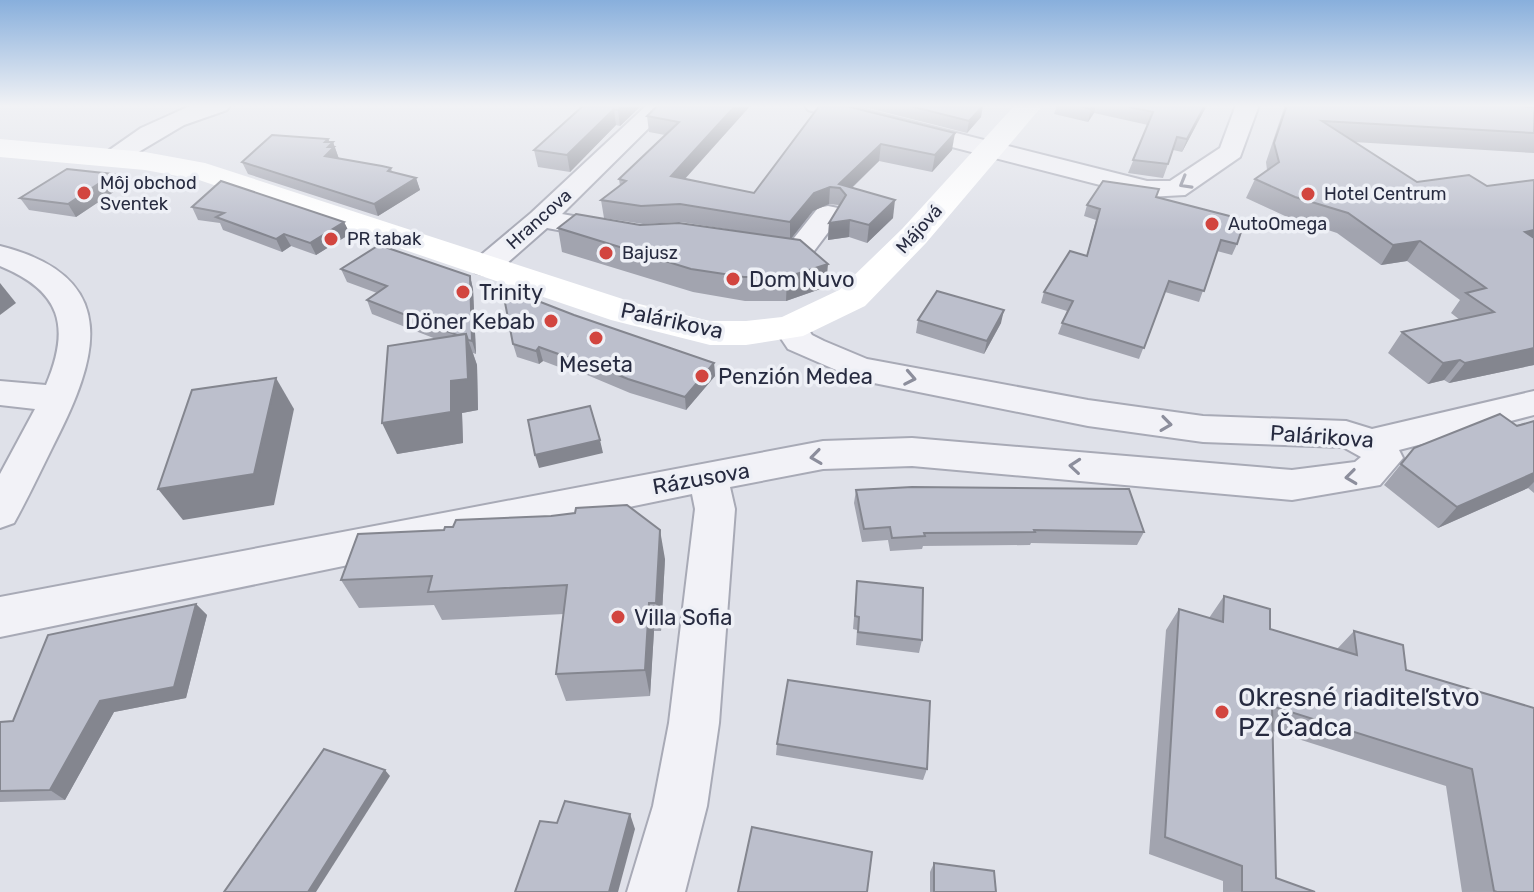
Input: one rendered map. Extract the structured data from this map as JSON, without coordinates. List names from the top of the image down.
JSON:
{
  "streets": {
    "main road": ["Májová", "Palárikova"],
    "street": ["Hrancova", "Rázusova"]
  },
  "crossings": [
    ["Hrancova", "Palárikova"],
    ["Májová", "Palárikova"],
    ["Palárikova", "Rázusova"]
  ],
  "one_way": ["Palárikova"],
  "places": [
    "Môj obchod Sventek",
    "Hotel Centrum",
    "AutoOmega",
    "PR tabak",
    "Bajusz",
    "Dom Nuvo",
    "Trinity",
    "Döner Kebab",
    "Meseta",
    "Penzión Medea",
    "Villa Sofia",
    "Okresné riaditeľstvo PZ Čadca"
  ]
}
